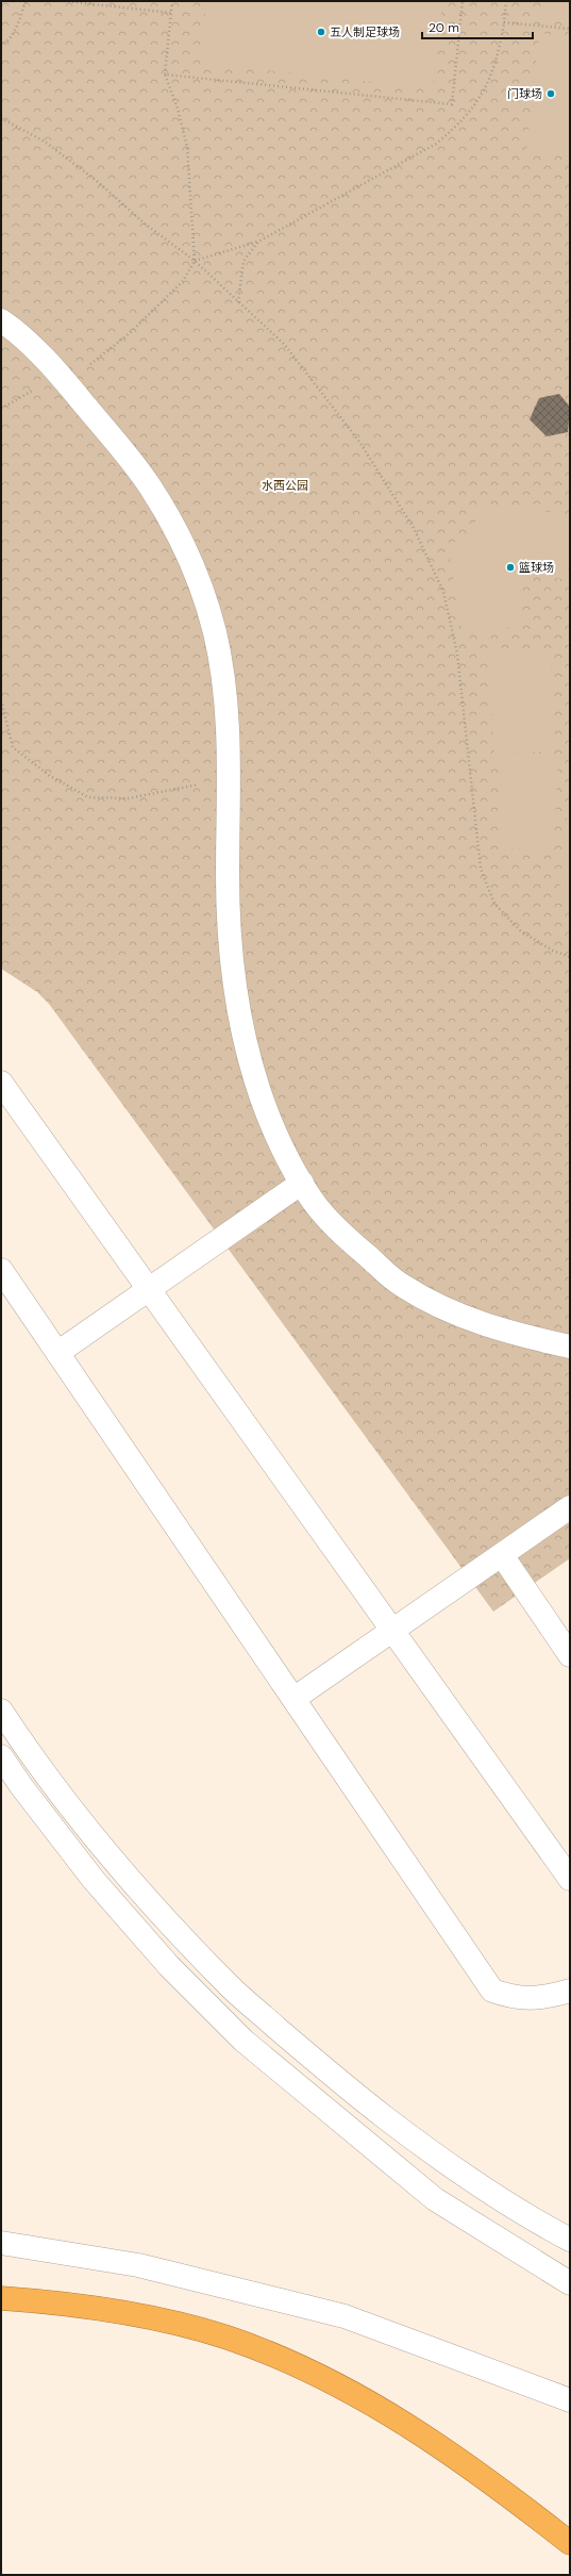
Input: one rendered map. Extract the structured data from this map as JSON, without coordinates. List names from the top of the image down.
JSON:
{
  "parks": ["水西公园"],
  "places": ["五人制足球场", "‌门球场‌", "篮球场"],
  "scale_bar": "20 m"
}
